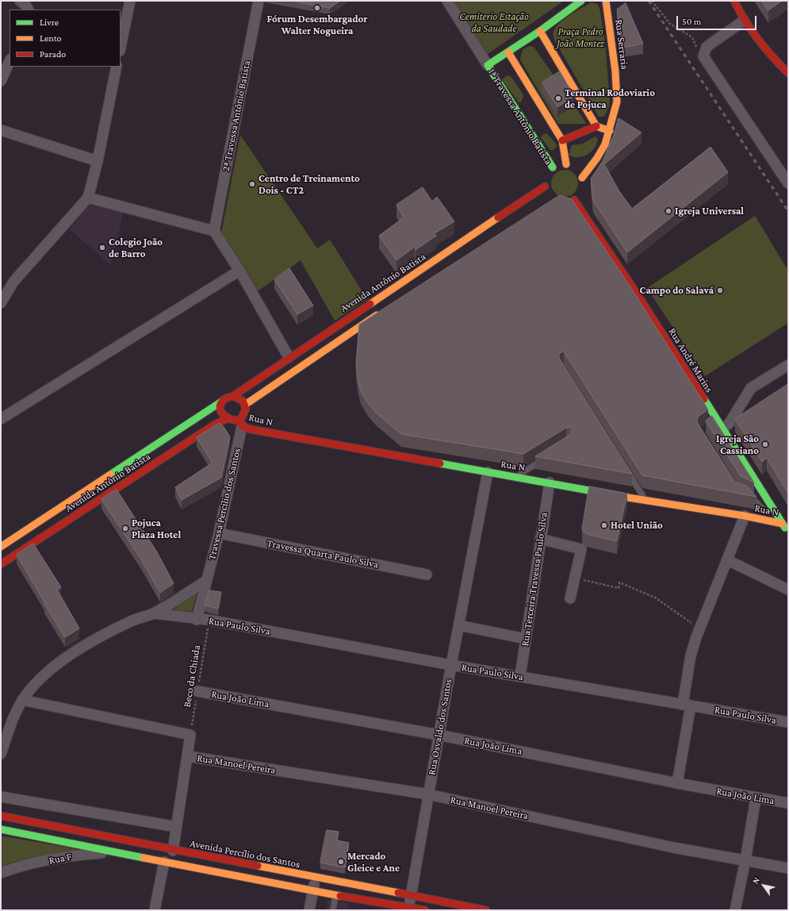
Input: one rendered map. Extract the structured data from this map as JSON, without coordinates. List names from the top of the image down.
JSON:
{
  "streets": {
    "street": [
      "Rua Serraria",
      "2ª Travessa Antônio Batista",
      "1ª Travessa Antônio Batista",
      "Avenida Antônio Batista",
      "Rua André Marins",
      "Rua N",
      "Travessa Percilio dos Santos",
      "Travessa Quarta Paulo Silva",
      "Rua Terceira Travessa Paulo Silva",
      "Rua Paulo Silva",
      "Rua João Lima",
      "Rua Osvaldo dos Santos",
      "Rua Manoel Pereira",
      "Avenida Percílio dos Santos",
      "Rua F"
    ],
    "path": ["Beco da Chiada"]
  },
  "crossings": [
    ["Avenida Antônio Batista", "Rua N"],
    ["Avenida Antônio Batista", "Travessa Percilio dos Santos"],
    ["Rua André Marins", "Rua N"],
    ["Rua N", "Travessa Percilio dos Santos"],
    ["Rua N", "Rua Terceira Travessa Paulo Silva"],
    ["Rua N", "Rua Osvaldo dos Santos"],
    ["Travessa Percilio dos Santos", "Travessa Quarta Paulo Silva"],
    ["Travessa Percilio dos Santos", "Rua Paulo Silva"],
    ["Rua Terceira Travessa Paulo Silva", "Rua Paulo Silva"],
    ["Rua Paulo Silva", "Beco da Chiada"],
    ["Rua Paulo Silva", "Rua Osvaldo dos Santos"],
    ["Beco da Chiada", "Rua João Lima"],
    ["Beco da Chiada", "Rua Manoel Pereira"],
    ["Rua João Lima", "Rua Osvaldo dos Santos"],
    ["Rua Osvaldo dos Santos", "Rua Manoel Pereira"],
    ["Rua Osvaldo dos Santos", "Avenida Percílio dos Santos"],
    ["Rua Manoel Pereira", "Avenida Percílio dos Santos"]
  ],
  "parks": ["Cemiterio Estação da Saudade", "Praça Pedro João Montez"],
  "places": [
    "Fórum Desembargador Walter Nogueira",
    "Terminal Rodoviario de Pojuca",
    "Centro de Treinamento Dois - CT2",
    "Igreja Universal",
    "Colegio João de Barro",
    "Campo do Salavá",
    "Igreja São Cassiano",
    "Hotel União",
    "Pojuca Plaza Hotel",
    "Mercado Gleice e Ane"
  ],
  "legend": ["Livre", "Lento", "Parado"],
  "scale_bar": "50 m",
  "north": "top left"
}
